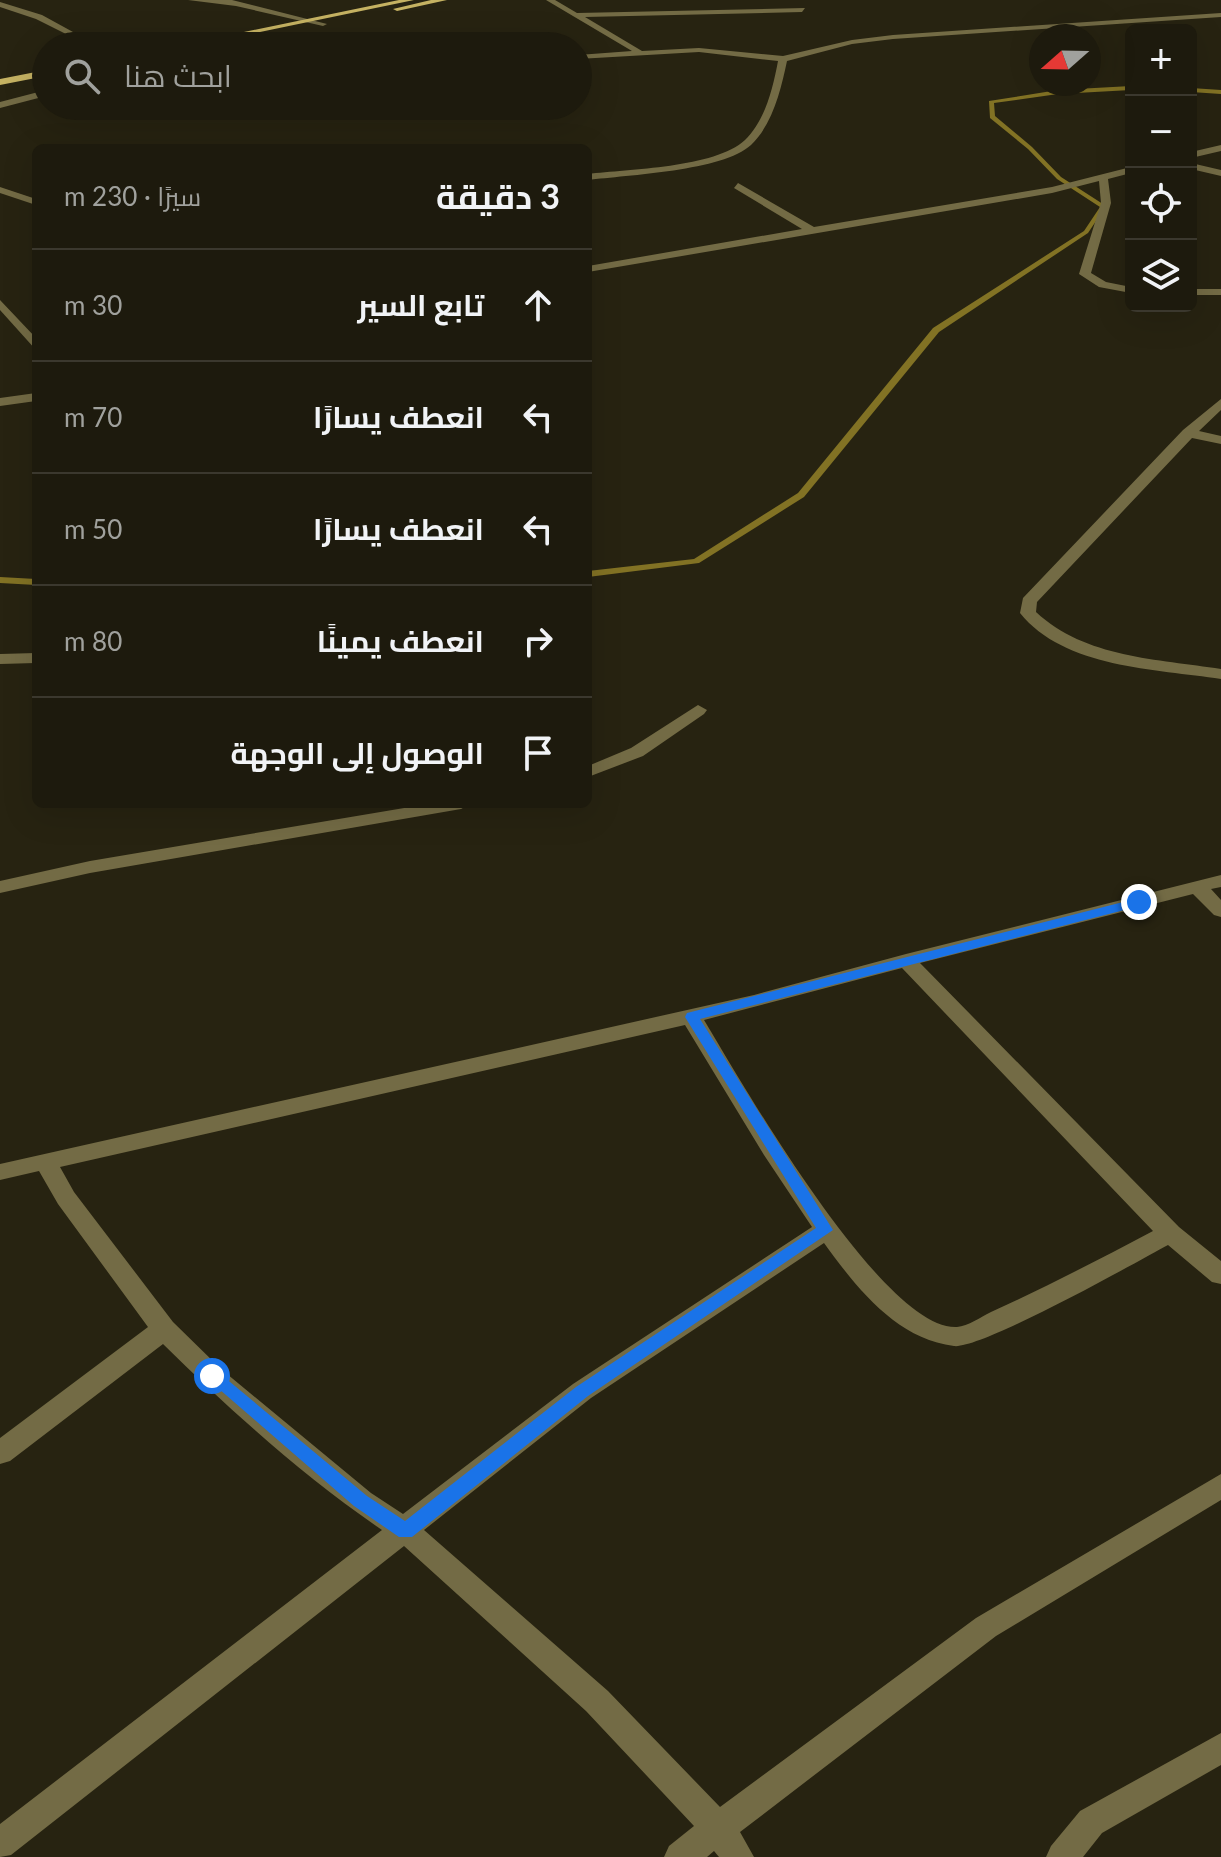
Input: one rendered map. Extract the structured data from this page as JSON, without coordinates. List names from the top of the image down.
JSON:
{
  "north": "left",
  "page": {
    "map_buttons": ["+", "−"],
    "search": "ابحث هنا",
    "heading": ["3 دقيقة", "سيرًا · 230 m"],
    "list": [
      ["تابع السير", "30 m"],
      ["انعطف يسارًا", "70 m"],
      ["انعطف يسارًا", "50 m"],
      ["انعطف يمينًا", "80 m"],
      "الوصول إلى الوجهة"
    ]
  }
}
